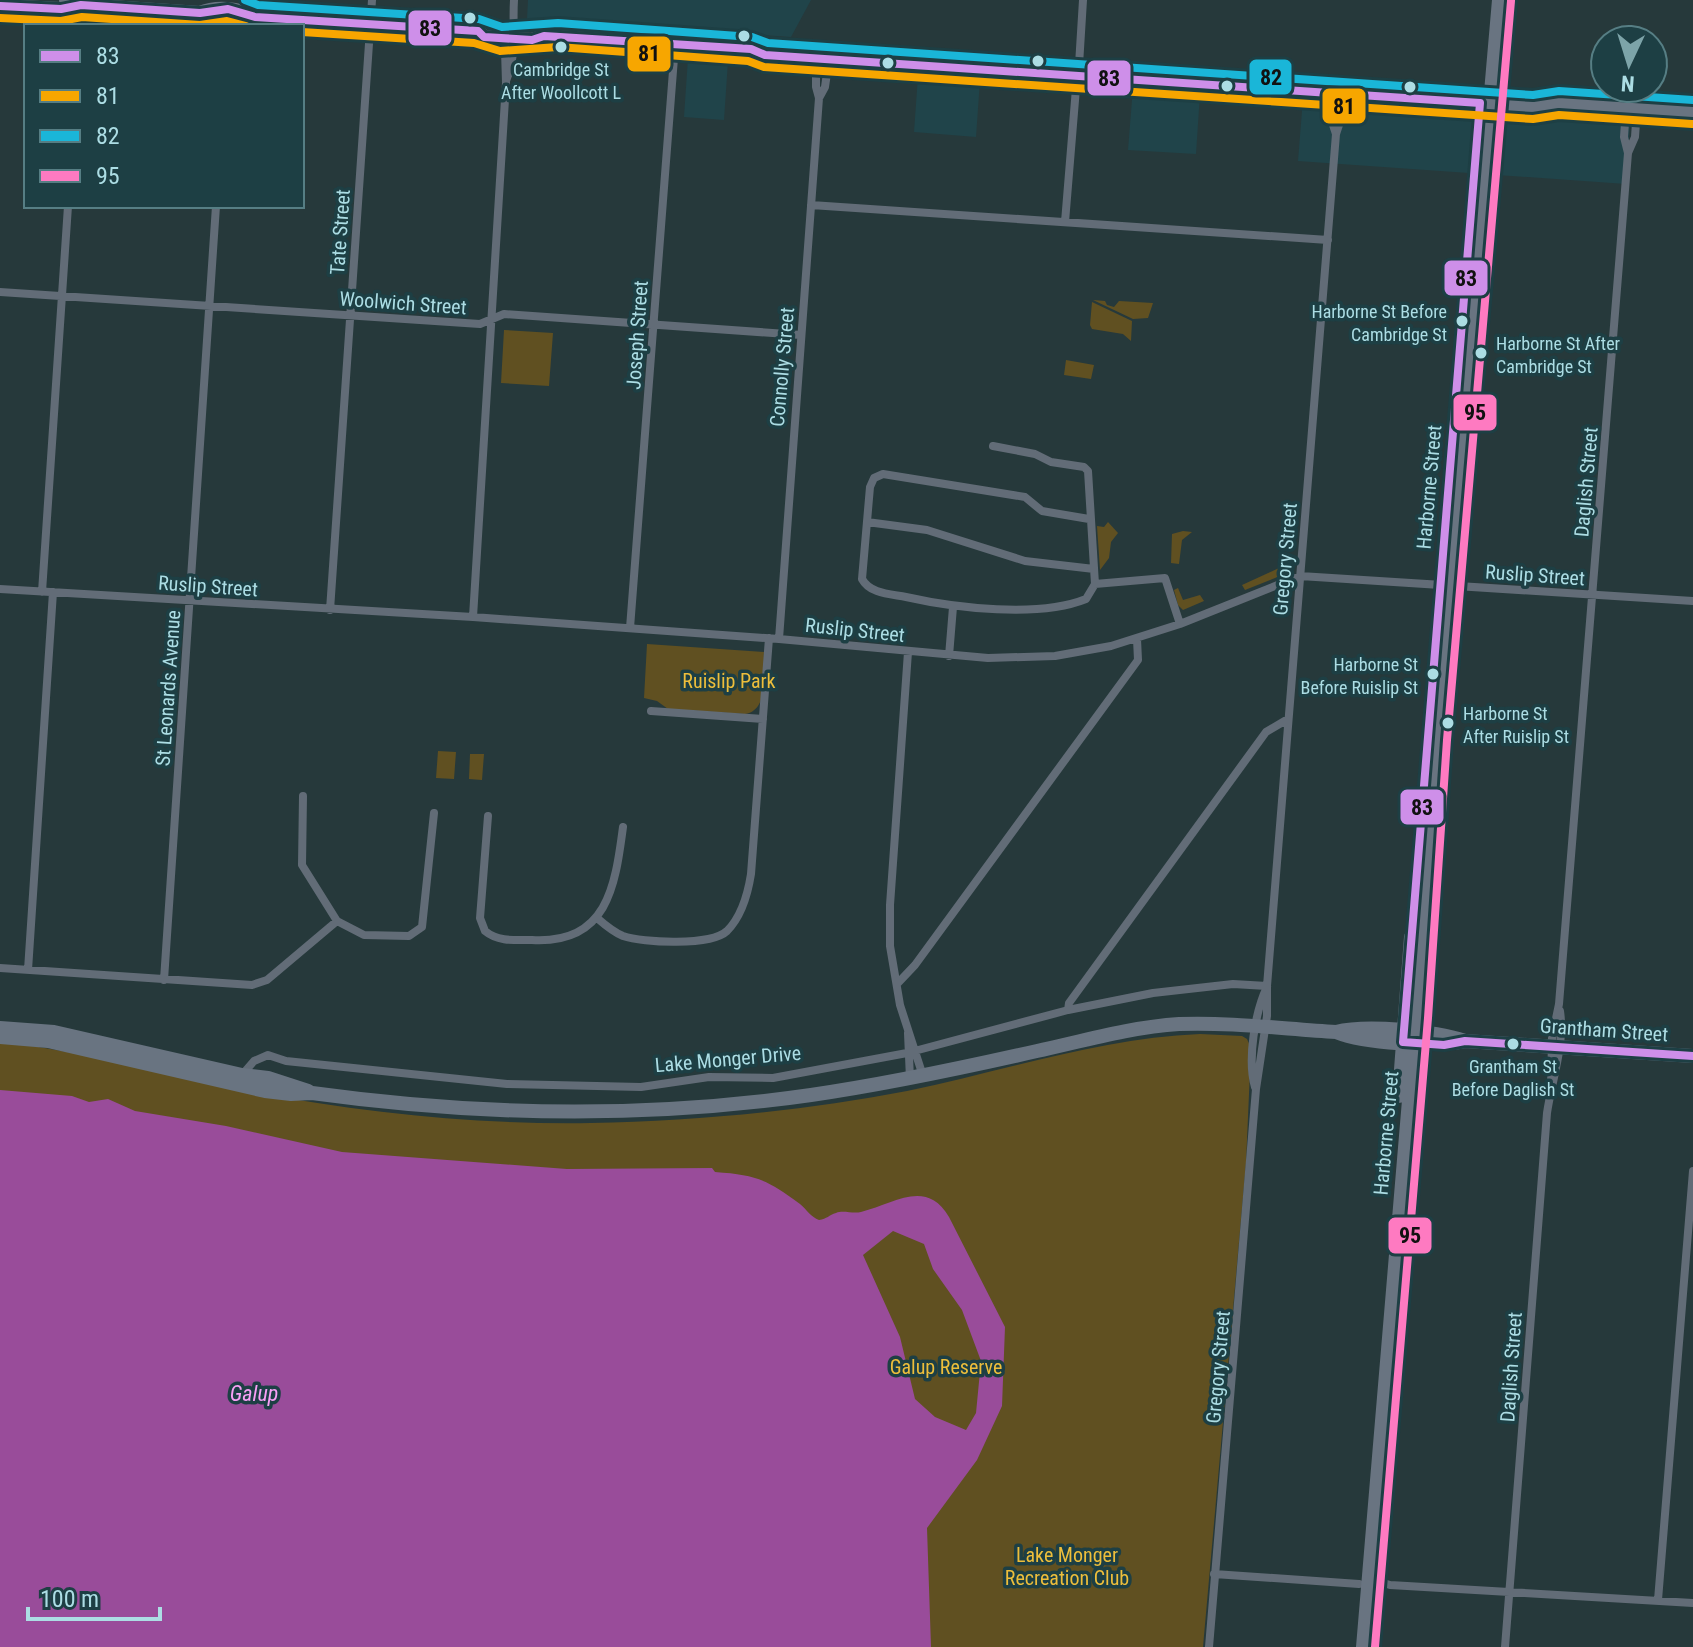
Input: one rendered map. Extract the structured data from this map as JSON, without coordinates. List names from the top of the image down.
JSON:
{
  "streets": {
    "main road": ["Harborne Street", "Grantham Street"],
    "street": [
      "Tate Street",
      "Woolwich Street",
      "Joseph Street",
      "Connolly Street",
      "Daglish Street",
      "Gregory Street",
      "Ruslip Street",
      "St Leonards Avenue",
      "Lake Monger Drive"
    ]
  },
  "crossings": [
    ["Tate Street", "Woolwich Street"],
    ["Tate Street", "Ruslip Street"],
    ["Woolwich Street", "Joseph Street"],
    ["Woolwich Street", "Connolly Street"],
    ["Woolwich Street", "St Leonards Avenue"],
    ["Joseph Street", "Ruslip Street"],
    ["Connolly Street", "Ruslip Street"],
    ["Daglish Street", "Ruslip Street"],
    ["Daglish Street", "Grantham Street"],
    ["Harborne Street", "Ruslip Street"],
    ["Harborne Street", "Grantham Street"],
    ["Gregory Street", "Ruslip Street"],
    ["Gregory Street", "Grantham Street"],
    ["Gregory Street", "Lake Monger Drive"],
    ["Ruslip Street", "St Leonards Avenue"]
  ],
  "water": ["Galup"],
  "parks": ["Ruislip Park", "Galup Reserve", "Lake Monger Recreation Club"],
  "places": [
    "Cambridge St After Woollcott L",
    "Harborne St Before Cambridge St",
    "Harborne St After Cambridge St",
    "Harborne St Before Ruislip St",
    "Harborne St After Ruislip St",
    "Grantham St Before Daglish St"
  ],
  "lines": [
    "transit line 82",
    "transit line 95",
    "transit line 83",
    "transit line 81"
  ],
  "legend": [
    "83",
    "81",
    "82",
    "95"
  ],
  "scale_bar": "100 m",
  "north": "bottom"
}
